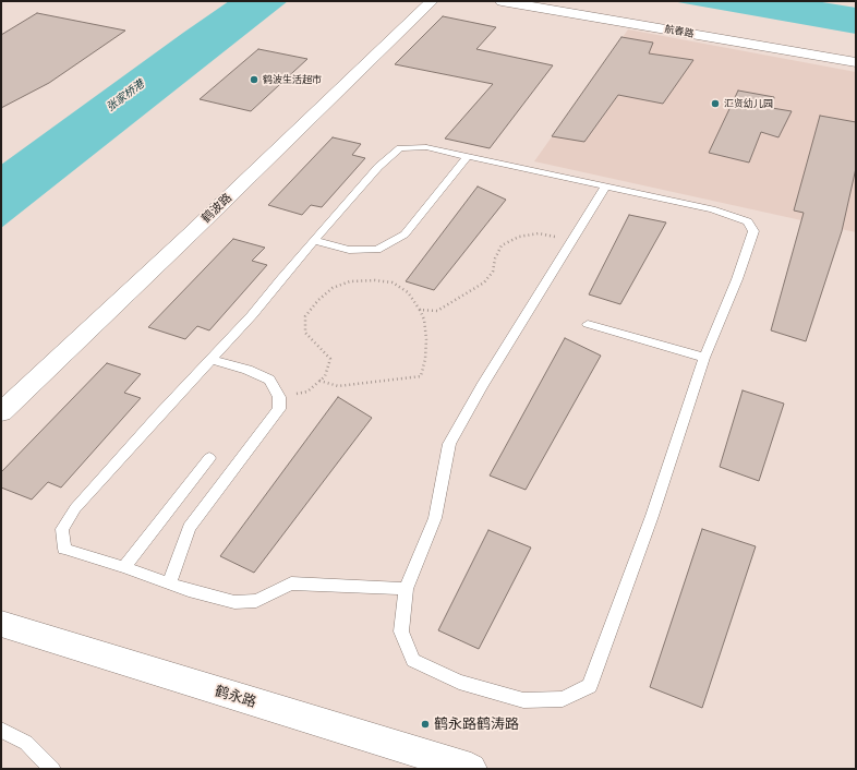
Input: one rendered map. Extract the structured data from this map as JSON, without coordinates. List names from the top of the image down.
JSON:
{
  "streets": {
    "street": ["航春路", "鹤波路", "鹤永路"]
  },
  "water": ["张家桥港"],
  "places": ["鹤波生活超市", "汇贤幼儿园", "鹤永路鹤涛路"]
}
